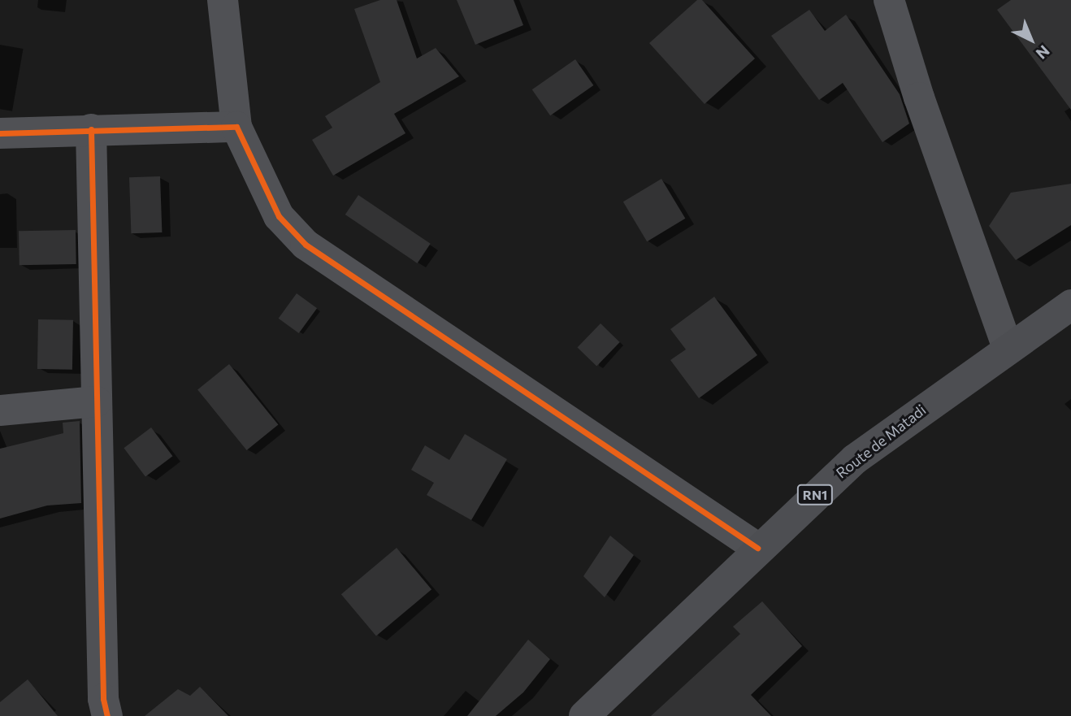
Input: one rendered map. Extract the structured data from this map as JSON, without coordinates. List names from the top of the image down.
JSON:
{
  "streets": {
    "highway": ["Route de Matadi", "RN1"]
  },
  "north": "bottom right"
}
